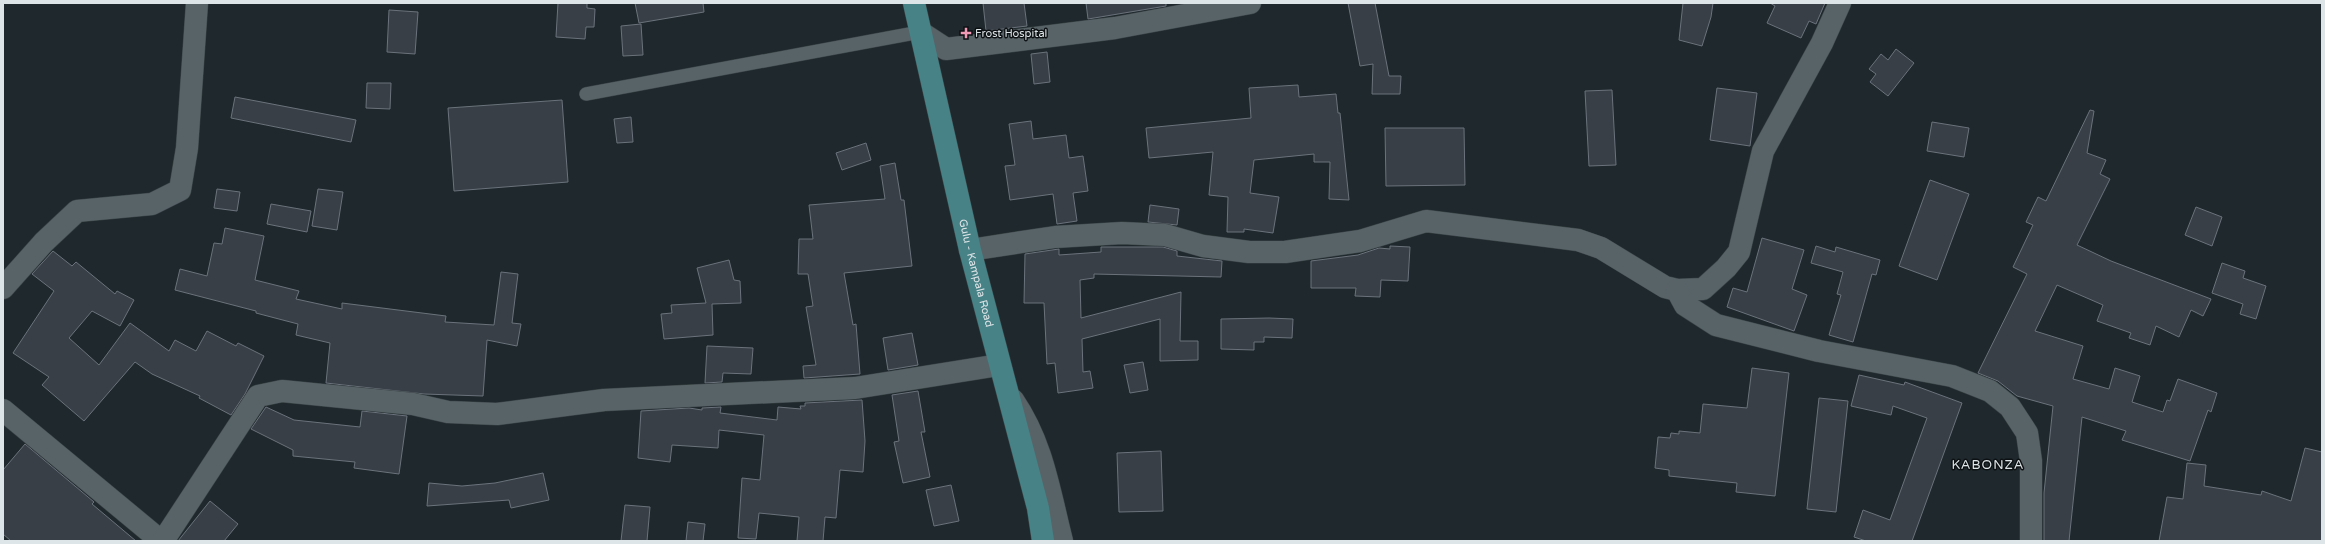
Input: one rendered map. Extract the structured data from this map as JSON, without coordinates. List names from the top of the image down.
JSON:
{
  "streets": {
    "main road": ["Gulu - Kampala Road"]
  },
  "districts": ["KABONZA"],
  "places": {
    "health": ["Frost Hospital"]
  }
}
